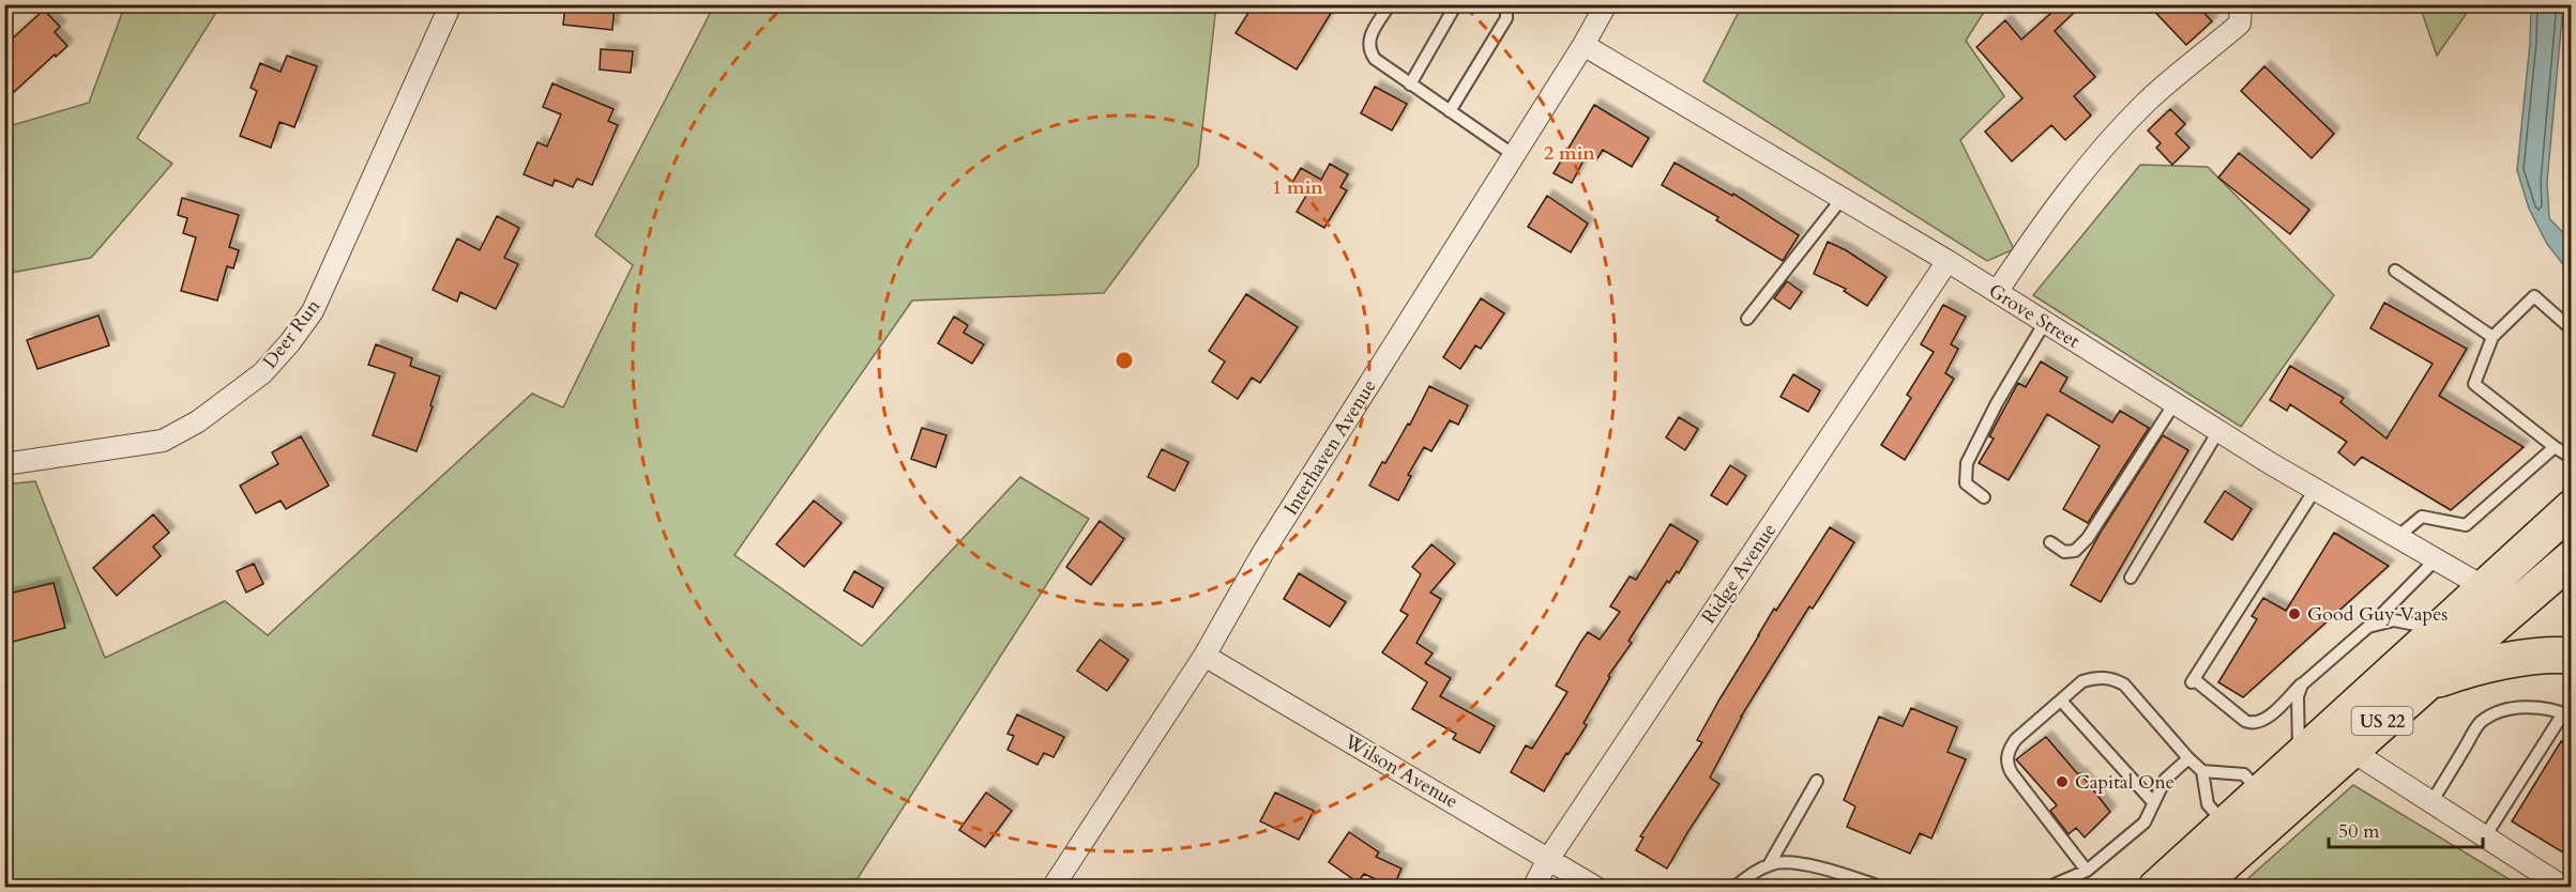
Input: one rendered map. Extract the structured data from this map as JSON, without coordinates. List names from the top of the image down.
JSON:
{
  "streets": {
    "highway": ["US 22"],
    "street": [
      "Grove Street",
      "Deer Run",
      "Interhaven Avenue",
      "Ridge Avenue",
      "Wilson Avenue"
    ]
  },
  "crossings": [
    ["Grove Street", "Interhaven Avenue"],
    ["Grove Street", "Ridge Avenue"],
    ["Grove Street", "US 22"],
    ["Interhaven Avenue", "Wilson Avenue"],
    ["Ridge Avenue", "Wilson Avenue"]
  ],
  "places": ["Good Guy Vapes", "Capital One"],
  "scale_bar": "50 m",
  "rings": ["2 min", "1 min"]
}
